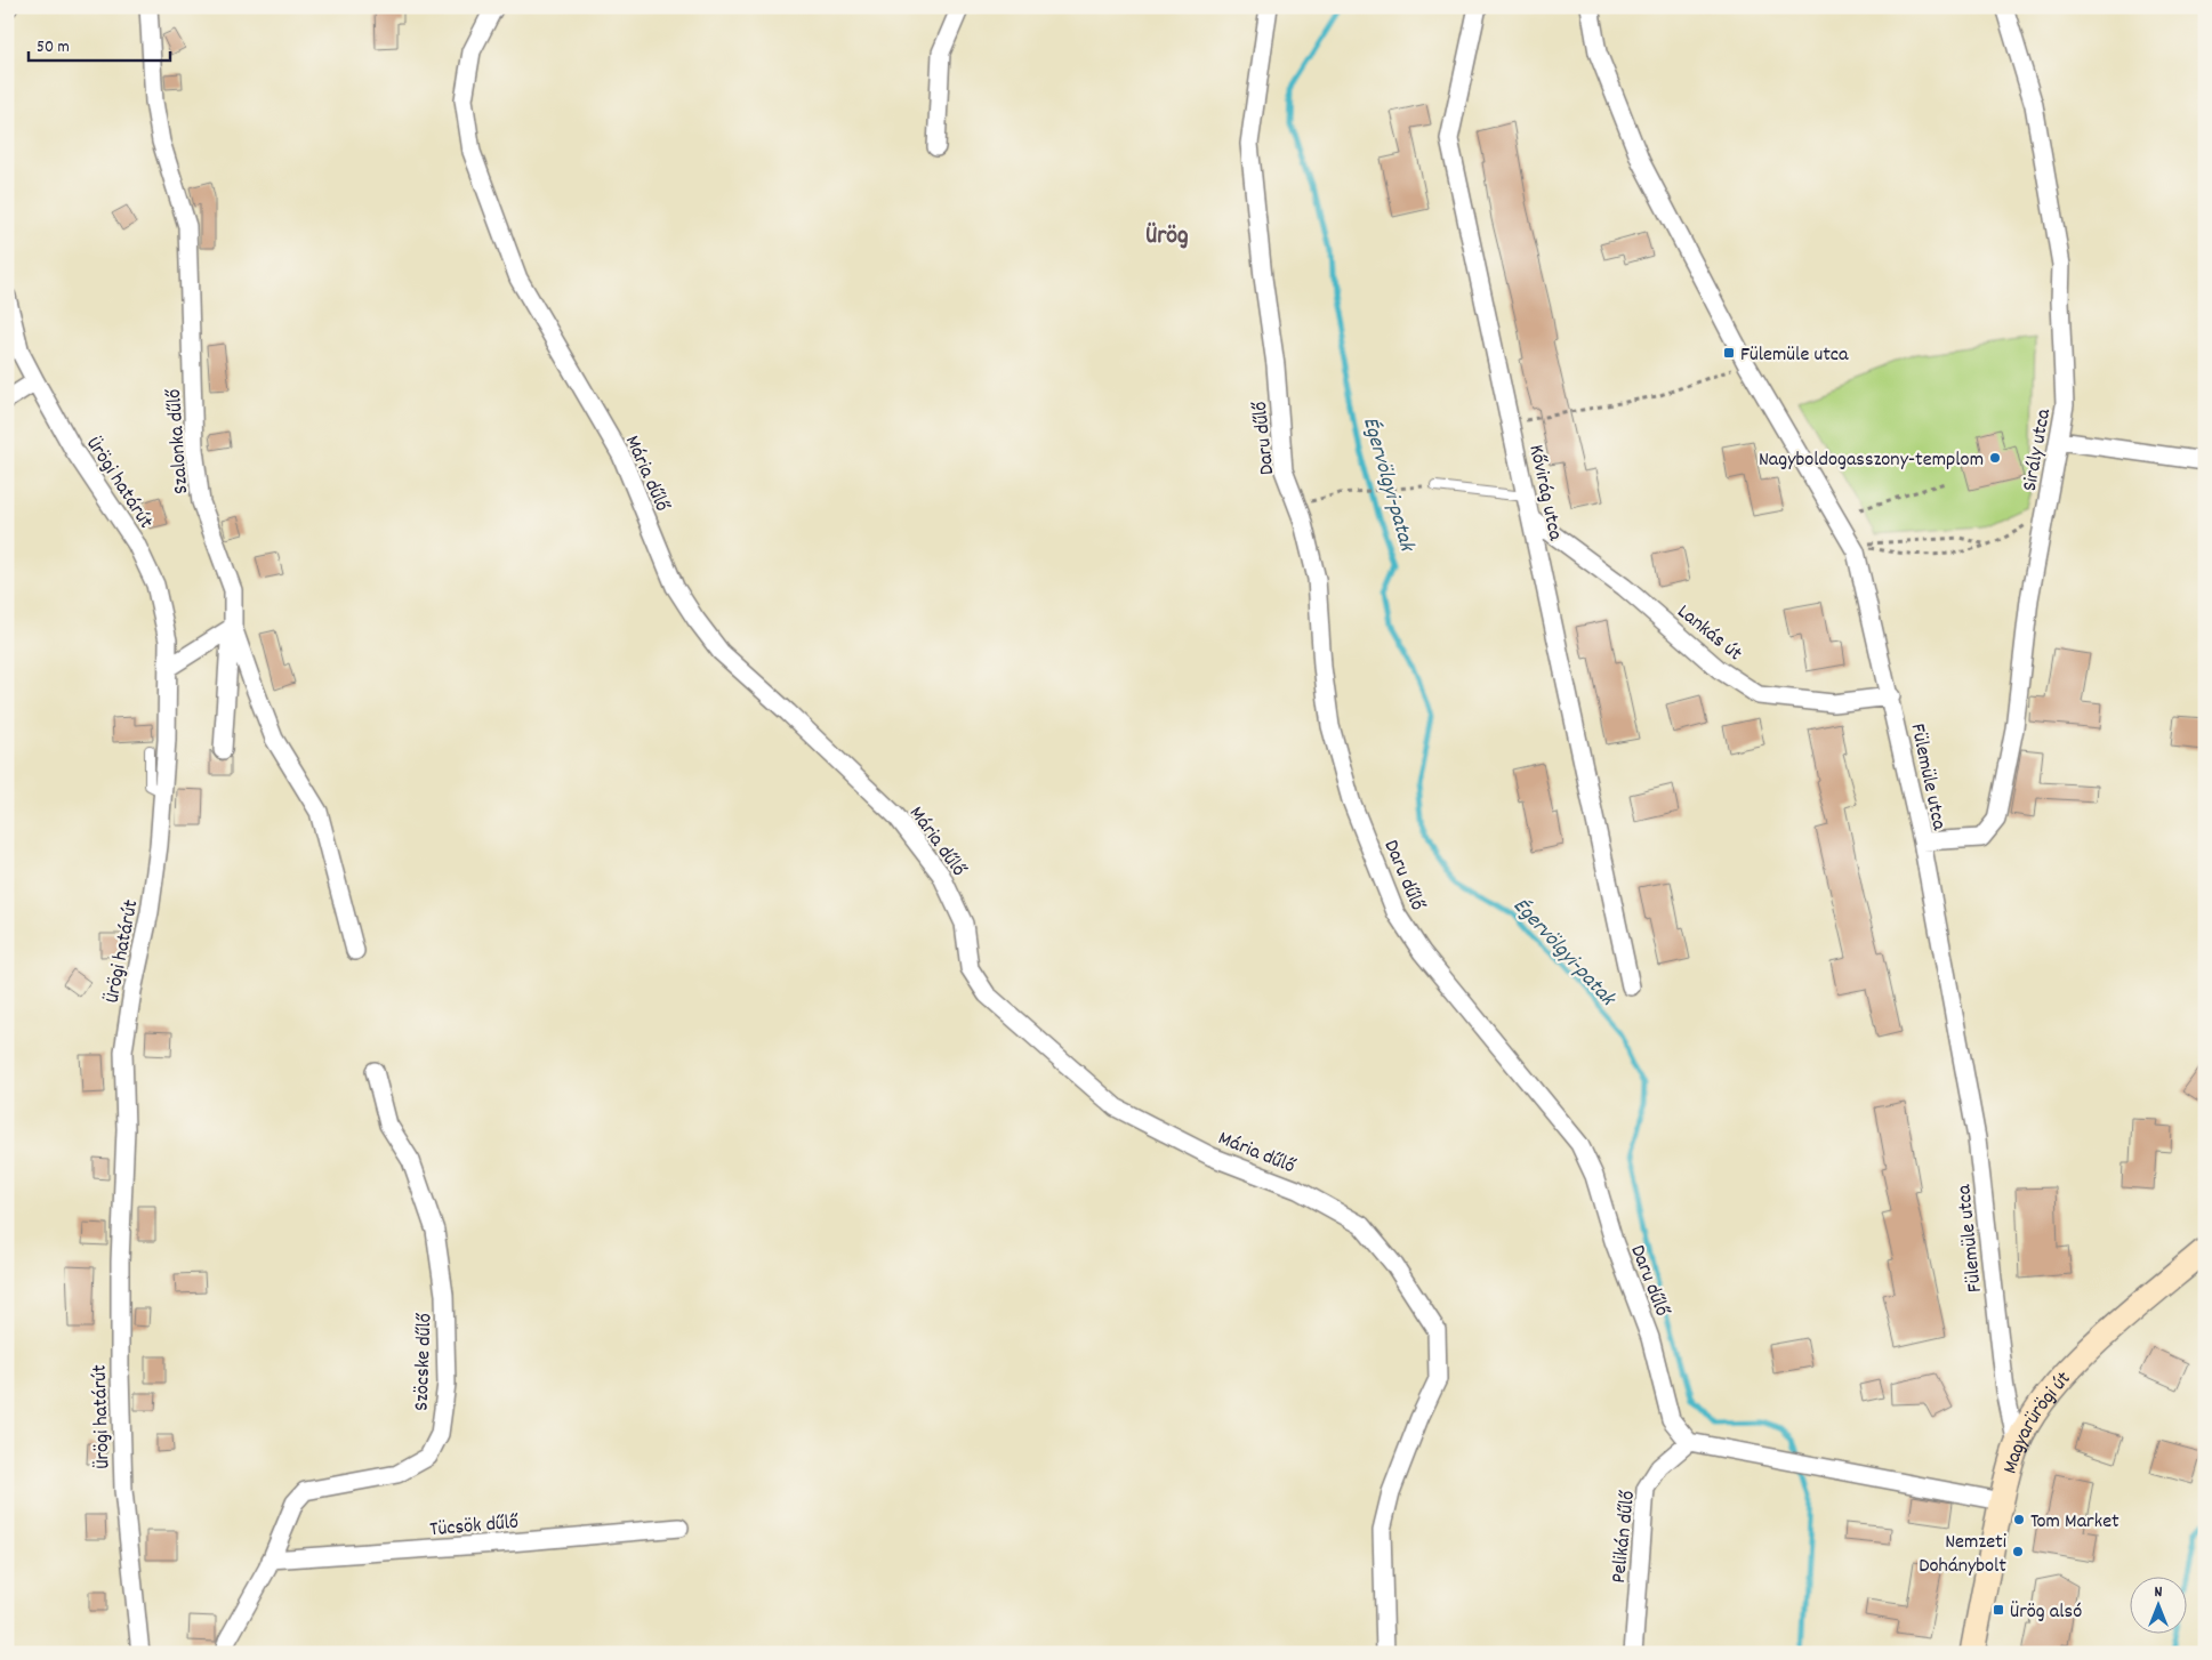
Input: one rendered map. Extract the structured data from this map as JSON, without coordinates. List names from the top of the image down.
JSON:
{
  "streets": {
    "main road": ["Magyarürögi út"],
    "street": [
      "Daru dűlő",
      "Szalonka dűlő",
      "Sirály utca",
      "Mária dűlő",
      "Ürögi határút",
      "Kővirág utca",
      "Lankás út",
      "Fülemüle utca",
      "Szöcske dűlő",
      "Tücsök dűlő",
      "Pelikán dűlő"
    ]
  },
  "crossings": [
    ["Daru dűlő", "Pelikán dűlő"],
    ["Sirály utca", "Fülemüle utca"],
    ["Kővirág utca", "Lankás út"],
    ["Lankás út", "Fülemüle utca"],
    ["Fülemüle utca", "Magyarürögi út"],
    ["Szöcske dűlő", "Tücsök dűlő"]
  ],
  "districts": ["Ürög"],
  "water": ["Égervölgyi-patak"],
  "places": {
    "transit": ["Fülemüle utca", "Ürög alsó"],
    "other": ["Nagyboldogasszony-templom", "Tom Market", "Nemzeti Dohánybolt"]
  },
  "scale_bar": "50 m",
  "north": "top"
}
